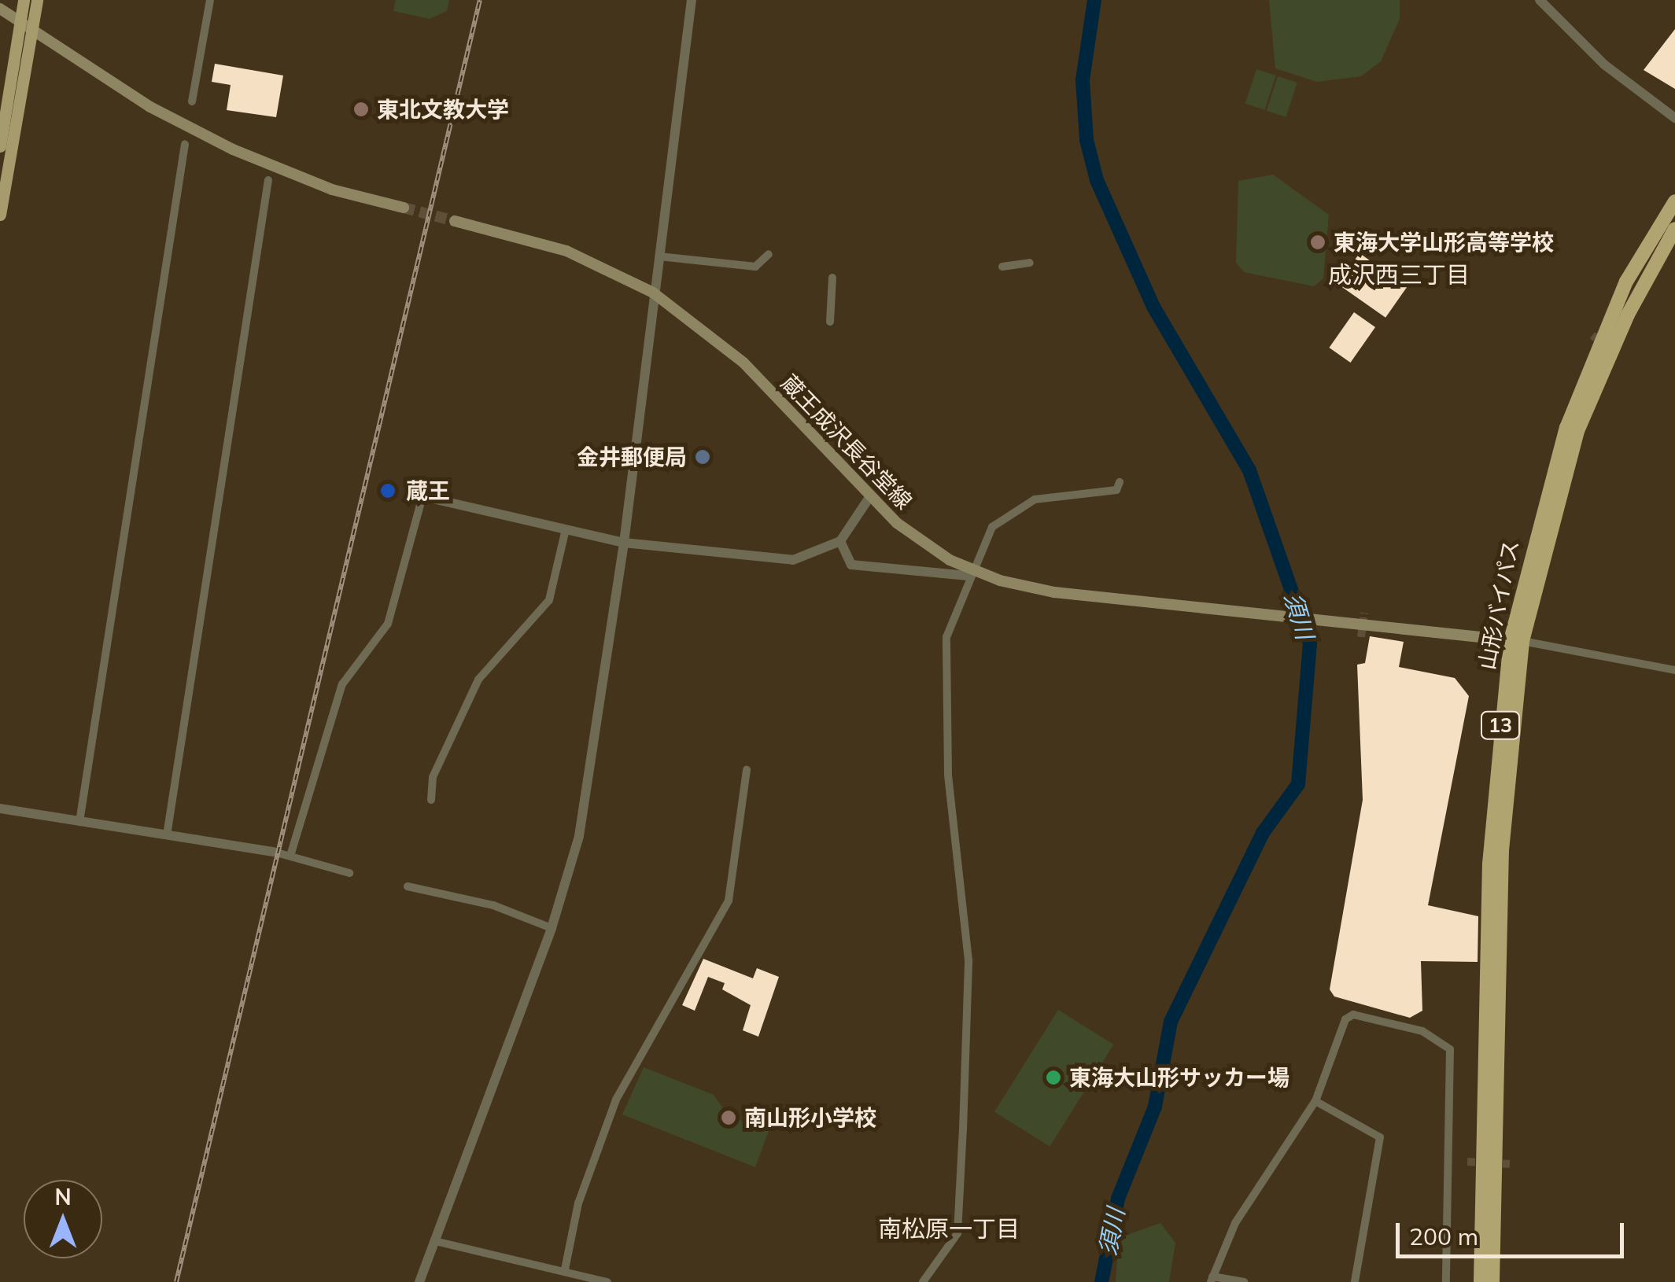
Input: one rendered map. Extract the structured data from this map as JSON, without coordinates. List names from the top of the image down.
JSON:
{
  "streets": {
    "highway": ["山形バイパス", "13"],
    "main road": ["蔵王成沢長谷堂線"]
  },
  "crossings": [
    ["蔵王成沢長谷堂線", "山形バイパス"]
  ],
  "districts": ["成沢西三丁目", "南松原一丁目"],
  "water": ["須川"],
  "places": [
    "東北文教大学",
    "東海大学山形高等学校",
    "金井郵便局",
    "蔵王",
    "東海大山形サッカー場",
    "南山形小学校"
  ],
  "scale_bar": "200 m",
  "north": "top"
}
